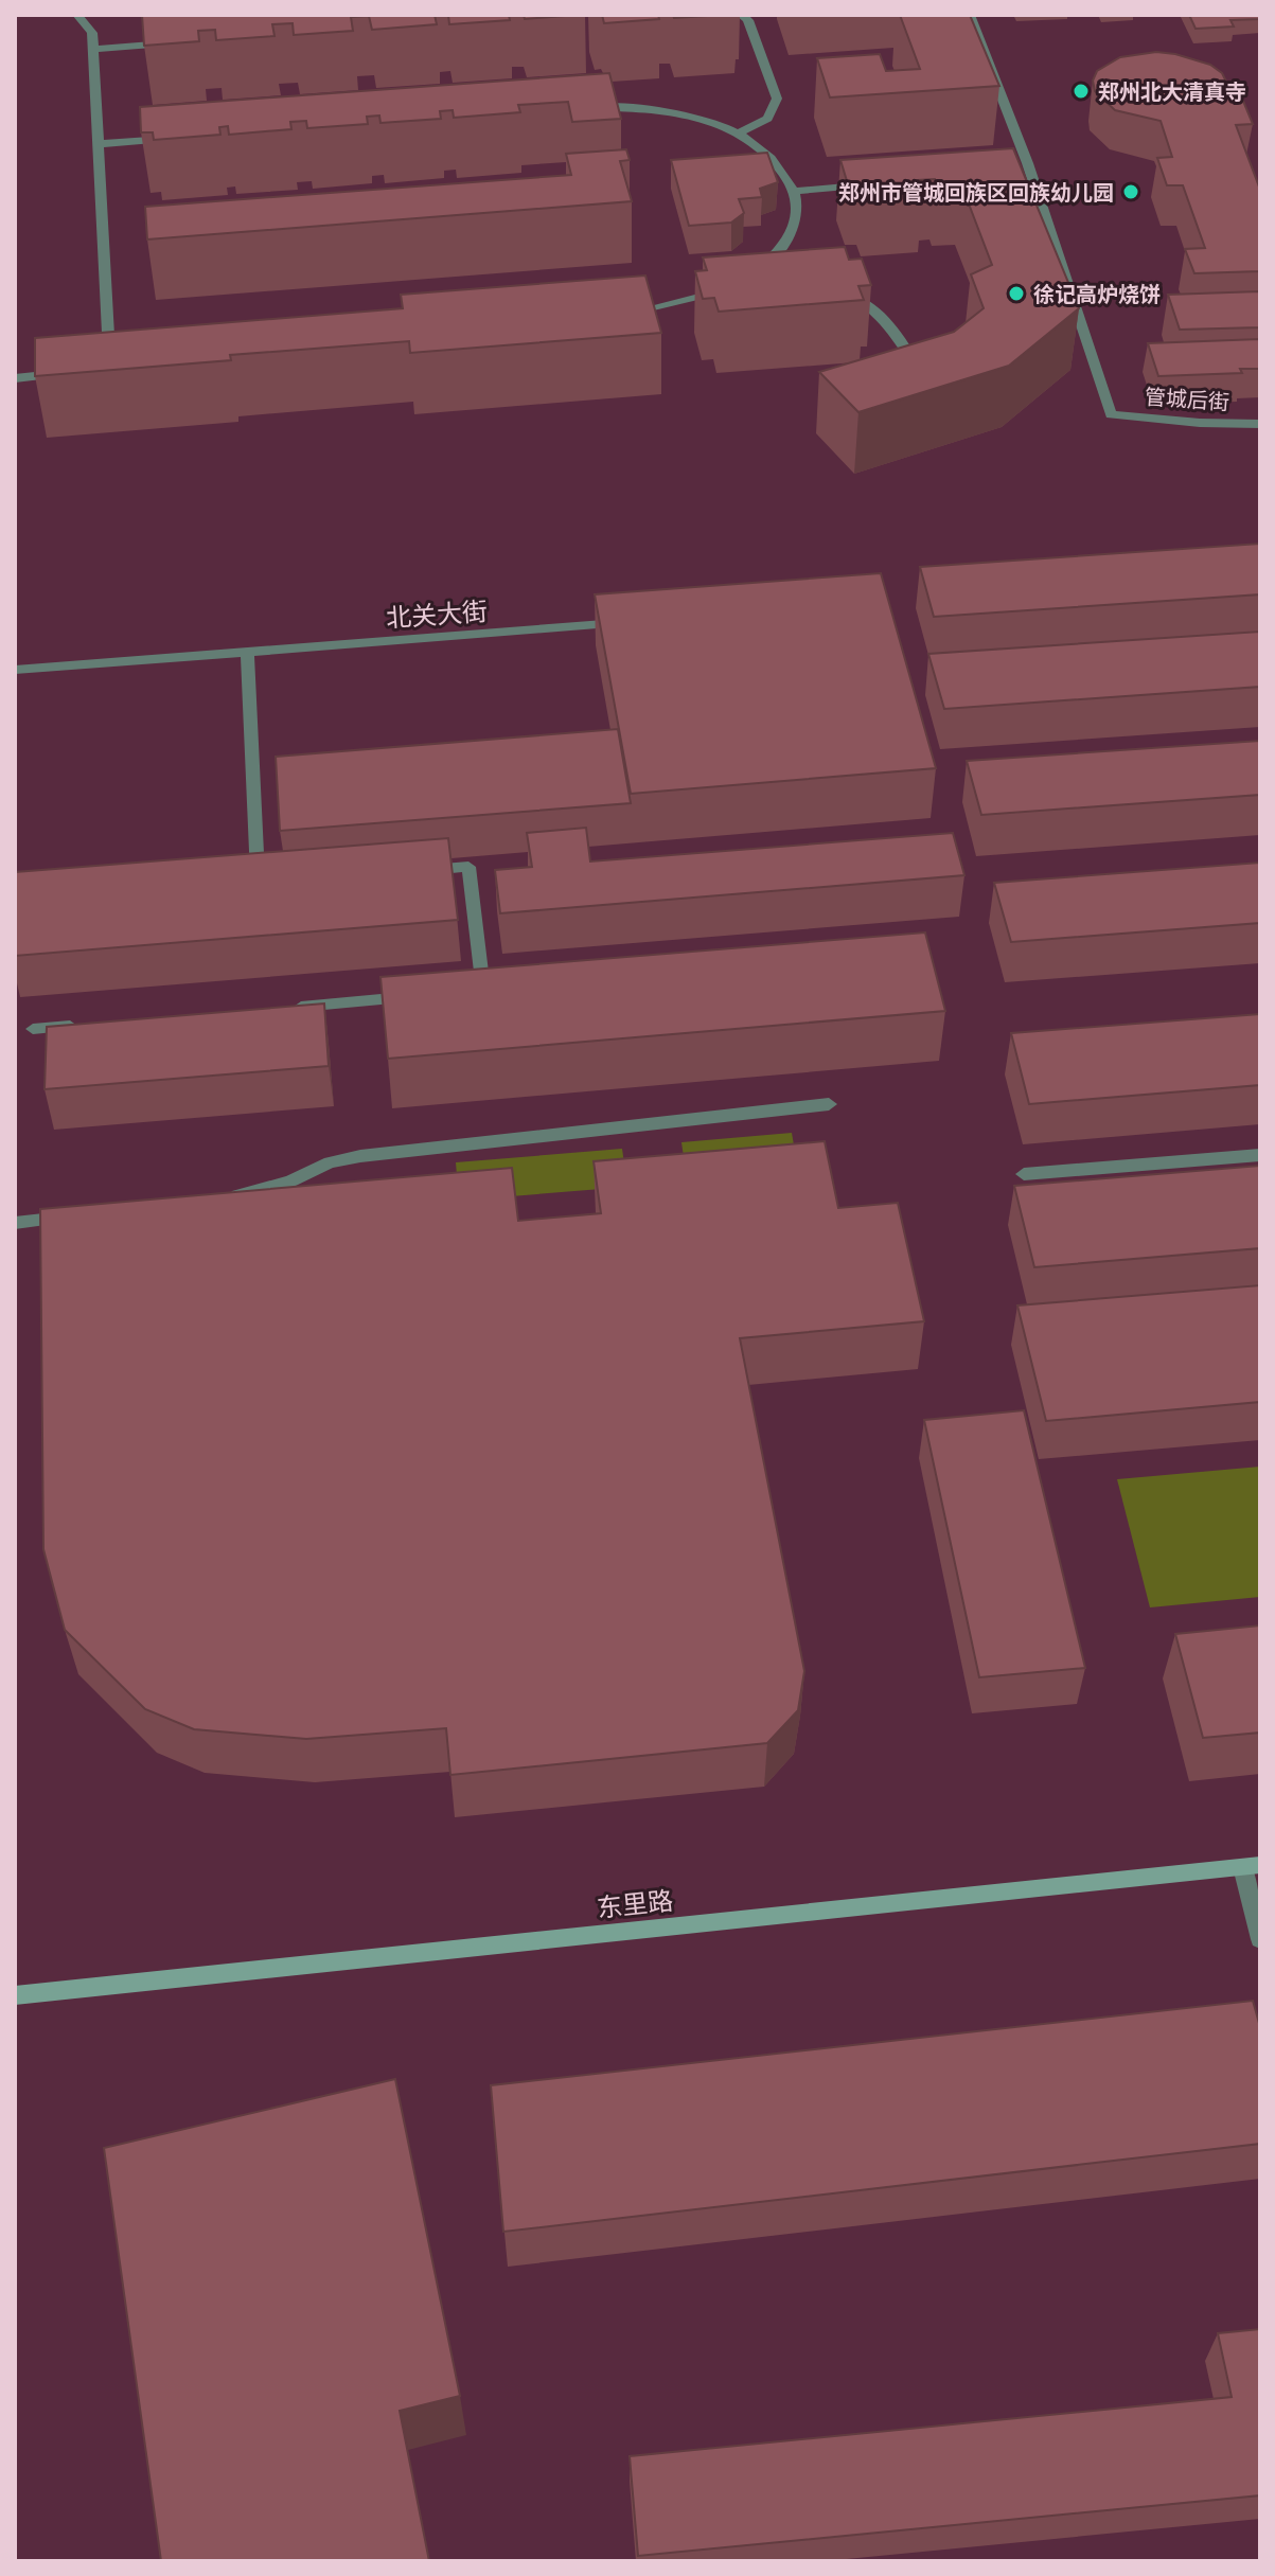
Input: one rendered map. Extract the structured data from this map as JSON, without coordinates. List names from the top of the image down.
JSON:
{
  "streets": {
    "street": ["管城后街", "北关大街", "东里路"]
  },
  "places": ["郑州北大清真寺", "郑州市管城回族区回族幼儿园", "徐记高炉烧饼"]
}
